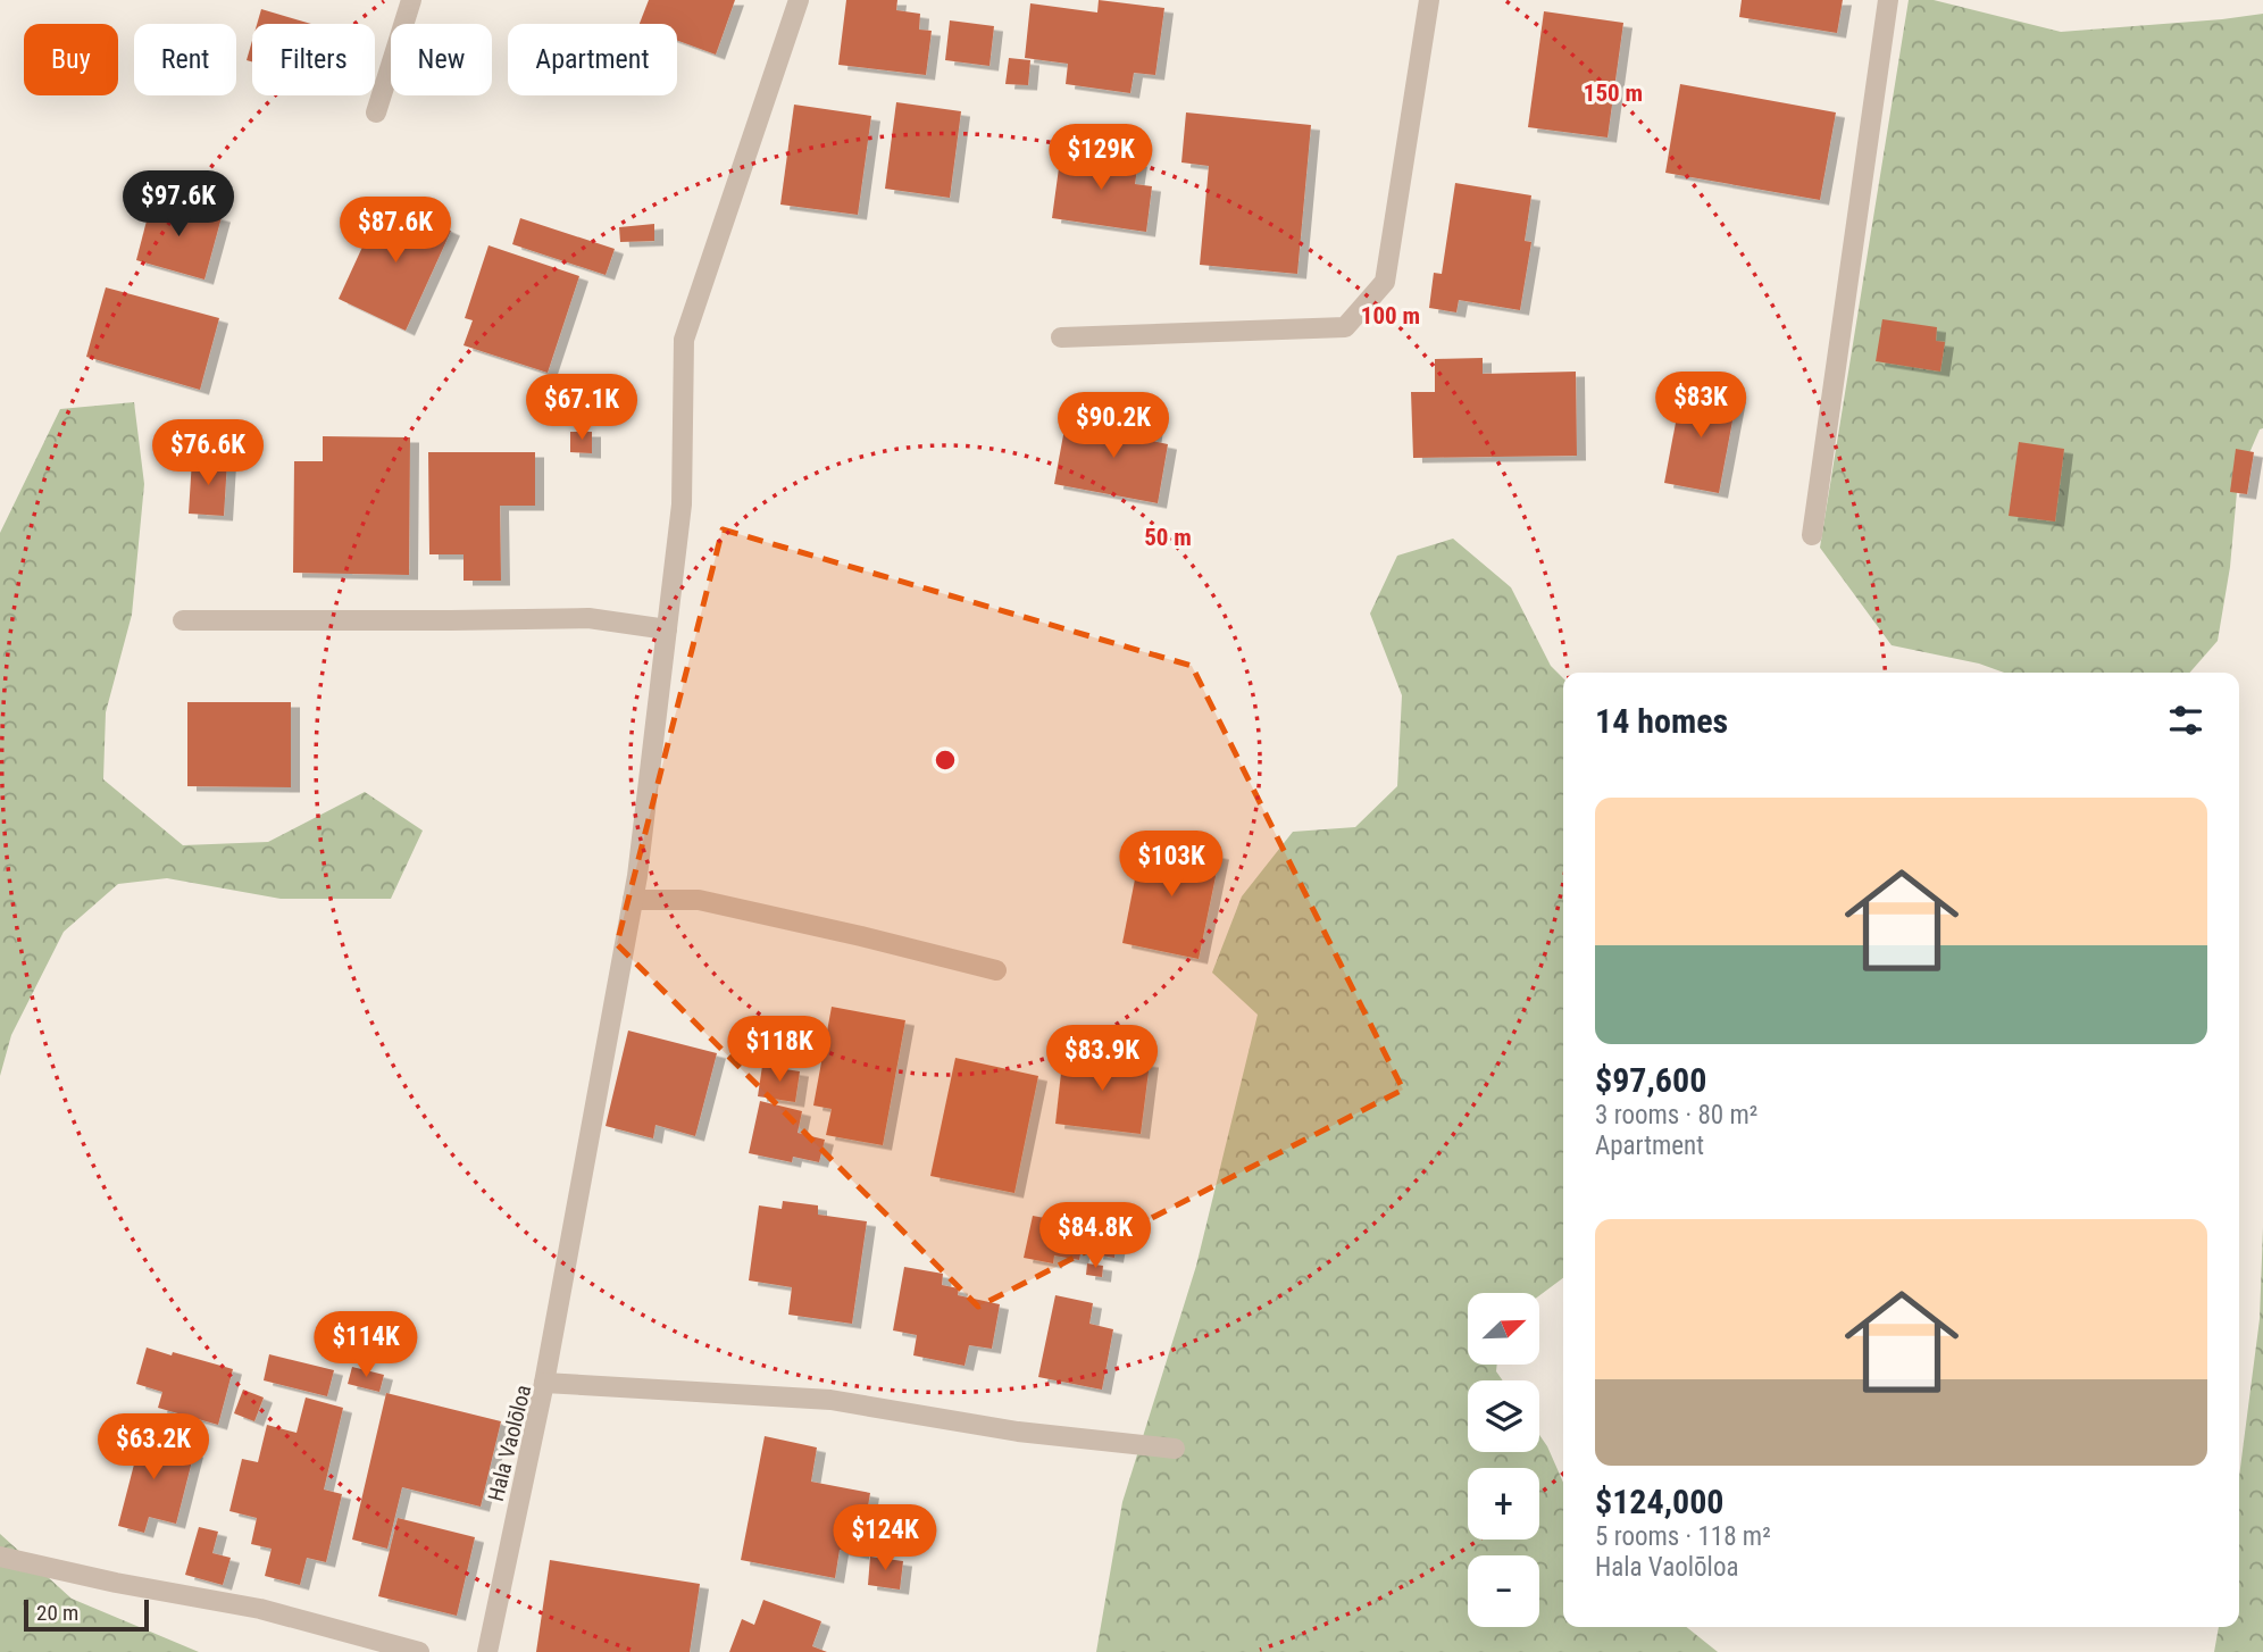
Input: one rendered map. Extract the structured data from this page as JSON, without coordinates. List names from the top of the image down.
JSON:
{
  "streets": {
    "street": ["Hala Vaolōloa"]
  },
  "scale_bar": "20 m",
  "north": "top right",
  "page": {
    "chip": [
      "Buy",
      "Rent",
      "Filters",
      "New",
      "Apartment"
    ],
    "price": [
      "$129K",
      "$97.6K",
      "$87.6K",
      "$83K",
      "$67.1K",
      "$90.2K",
      "$76.6K",
      "$103K",
      "$118K",
      "$83.9K",
      "$84.8K",
      "$114K",
      "$63.2K",
      "$124K"
    ],
    "heading": "14 homes",
    "list": [
      {
        "name": "$97,600",
        "note": "3 rooms · 80 m² · Apartment"
      },
      {
        "name": "$124,000",
        "note": "5 rooms · 118 m² · Hala Vaolōloa"
      }
    ],
    "map_buttons": ["+", "−"],
    "scale": "20 m"
  },
  "rings": ["150 m", "100 m", "50 m"]
}
